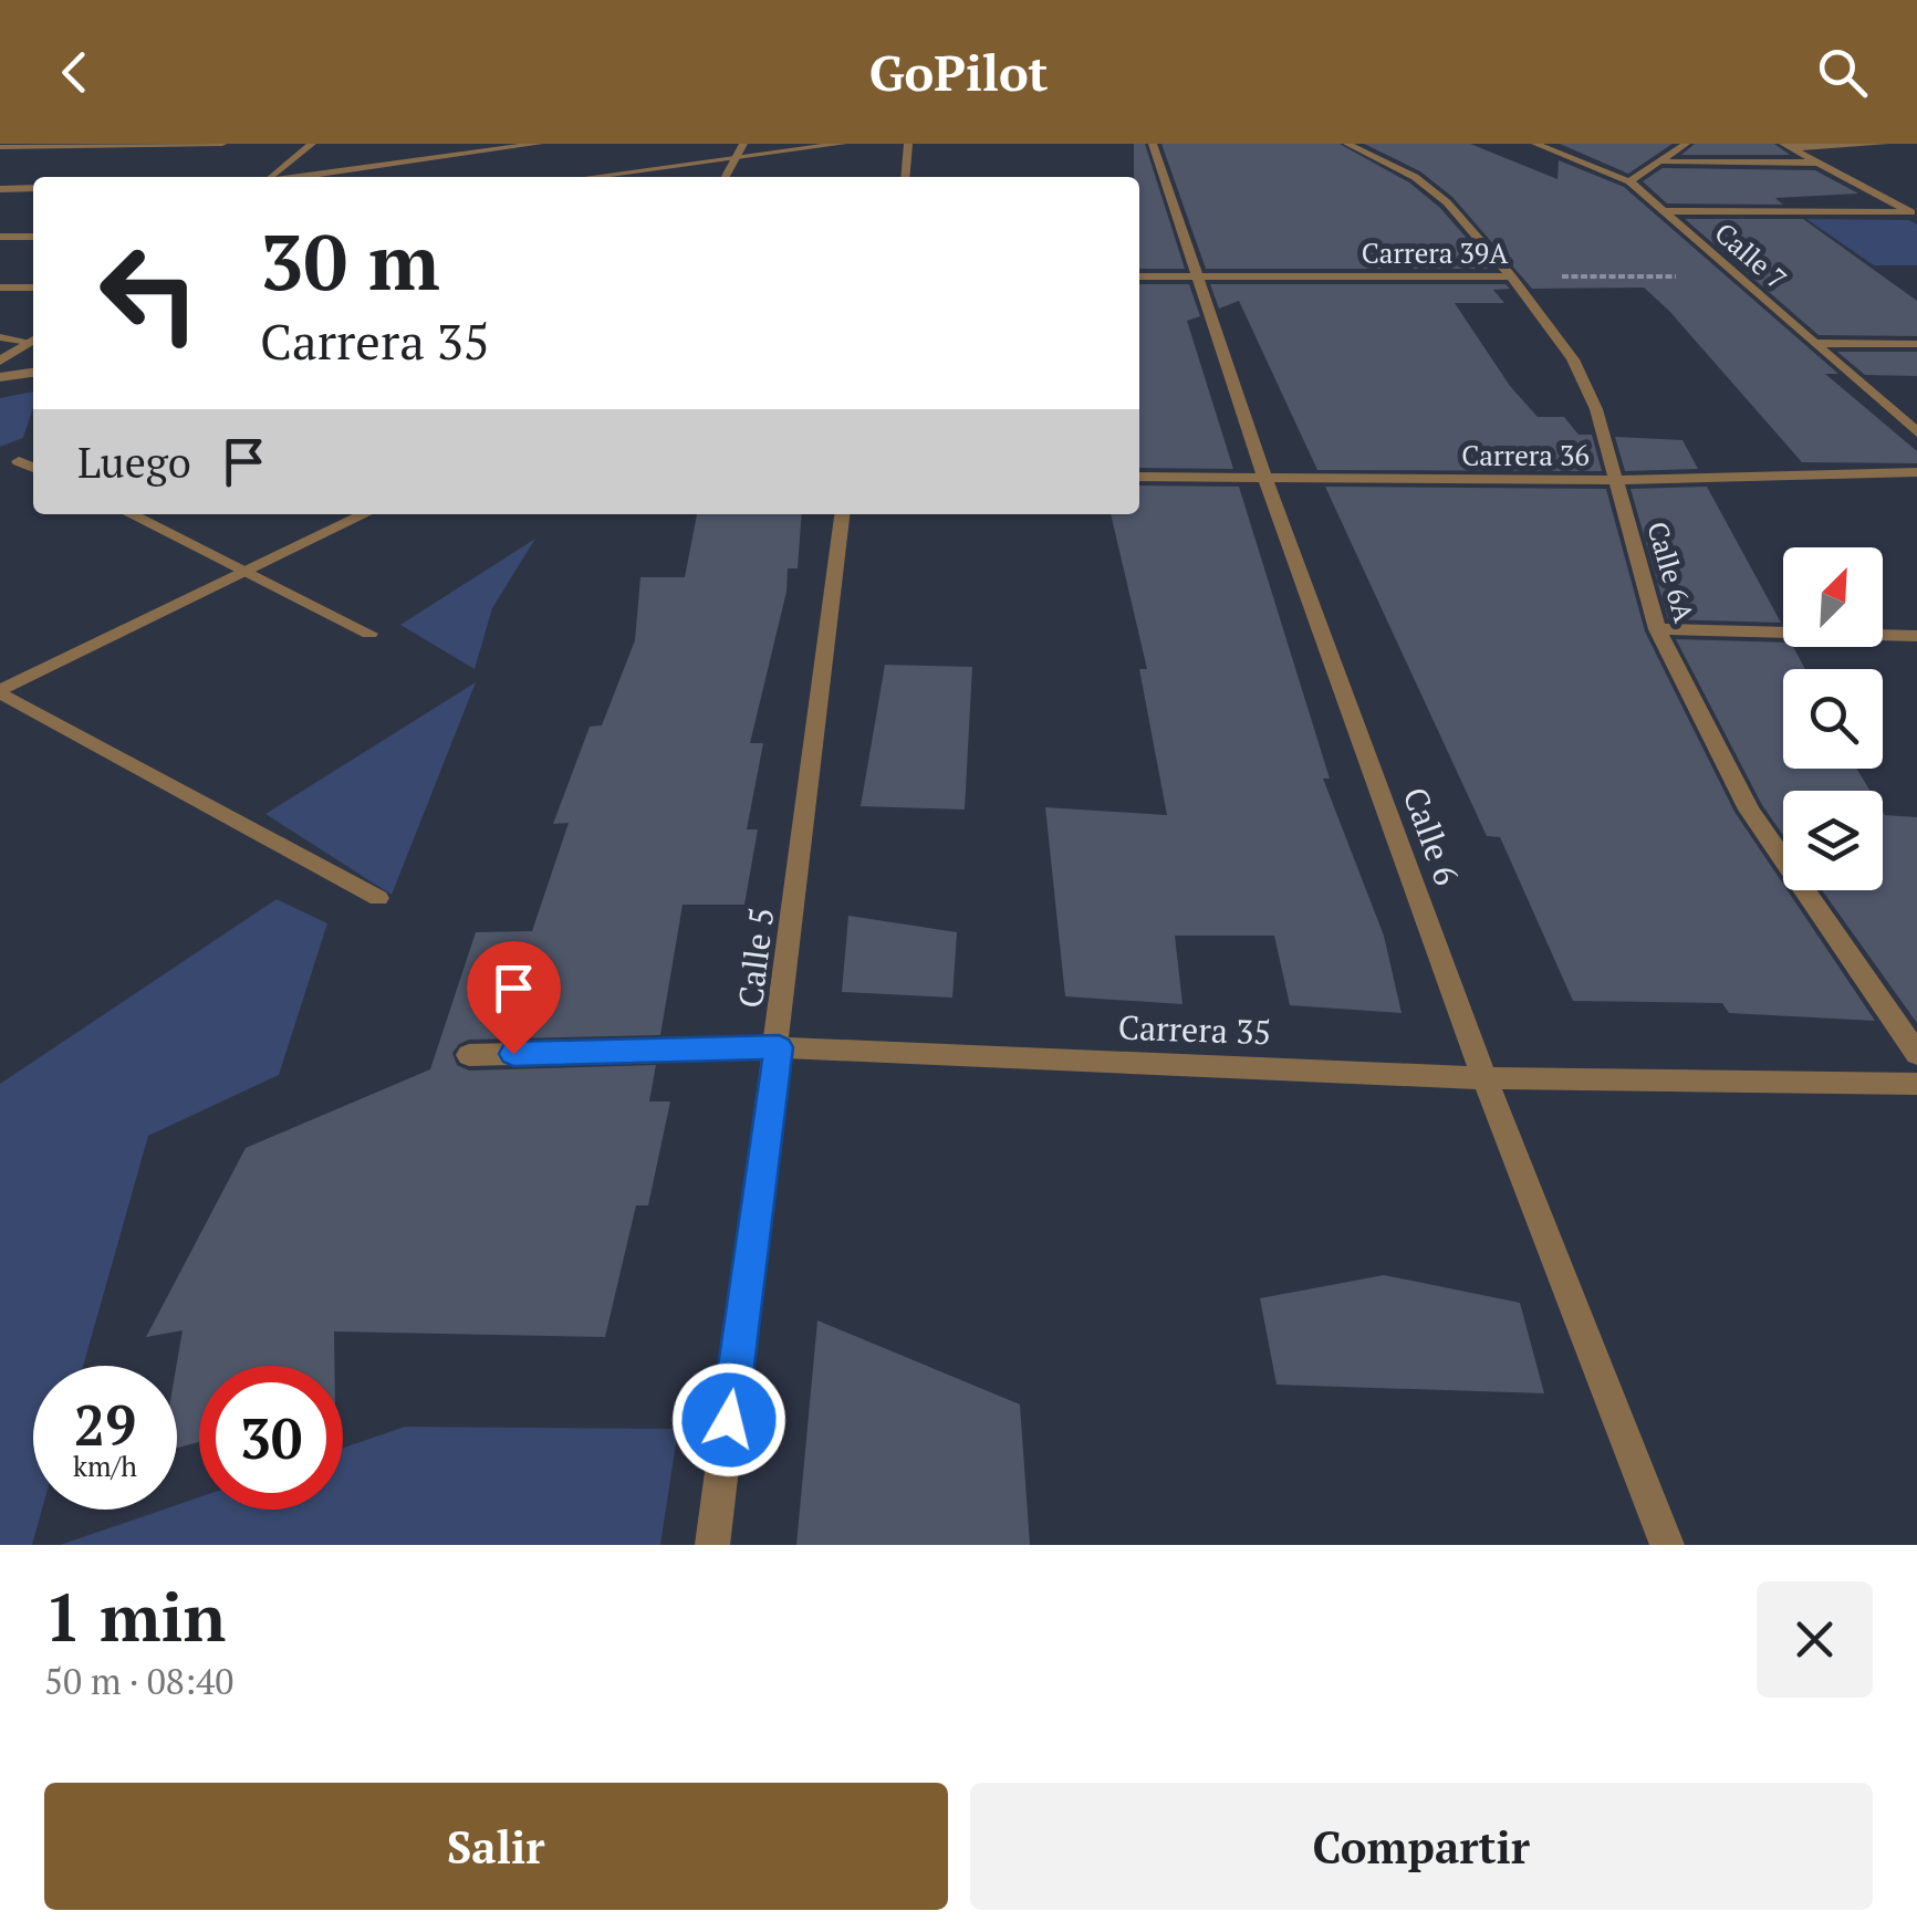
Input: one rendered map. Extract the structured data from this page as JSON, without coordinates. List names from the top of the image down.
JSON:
{
  "streets": {
    "street": [
      "Carrera 39A",
      "Calle 7",
      "Carrera 36",
      "Calle 6A",
      "Calle 6",
      "Calle 5",
      "Carrera 35"
    ]
  },
  "crossings": [
    ["Carrera 39A", "Calle 7"],
    ["Carrera 39A", "Calle 6A"],
    ["Carrera 39A", "Calle 6"],
    ["Carrera 36", "Calle 6A"],
    ["Carrera 36", "Calle 6"],
    ["Calle 6", "Carrera 35"],
    ["Calle 5", "Carrera 35"]
  ],
  "north": "top right",
  "page": {
    "header": "GoPilot",
    "turn": ["30 m", "Carrera 35"],
    "then": "Luego",
    "speed": "29 km/h",
    "limit": "30",
    "heading": ["1 min", "50 m · 08:40"],
    "buttons": ["Salir", "Compartir"]
  }
}
